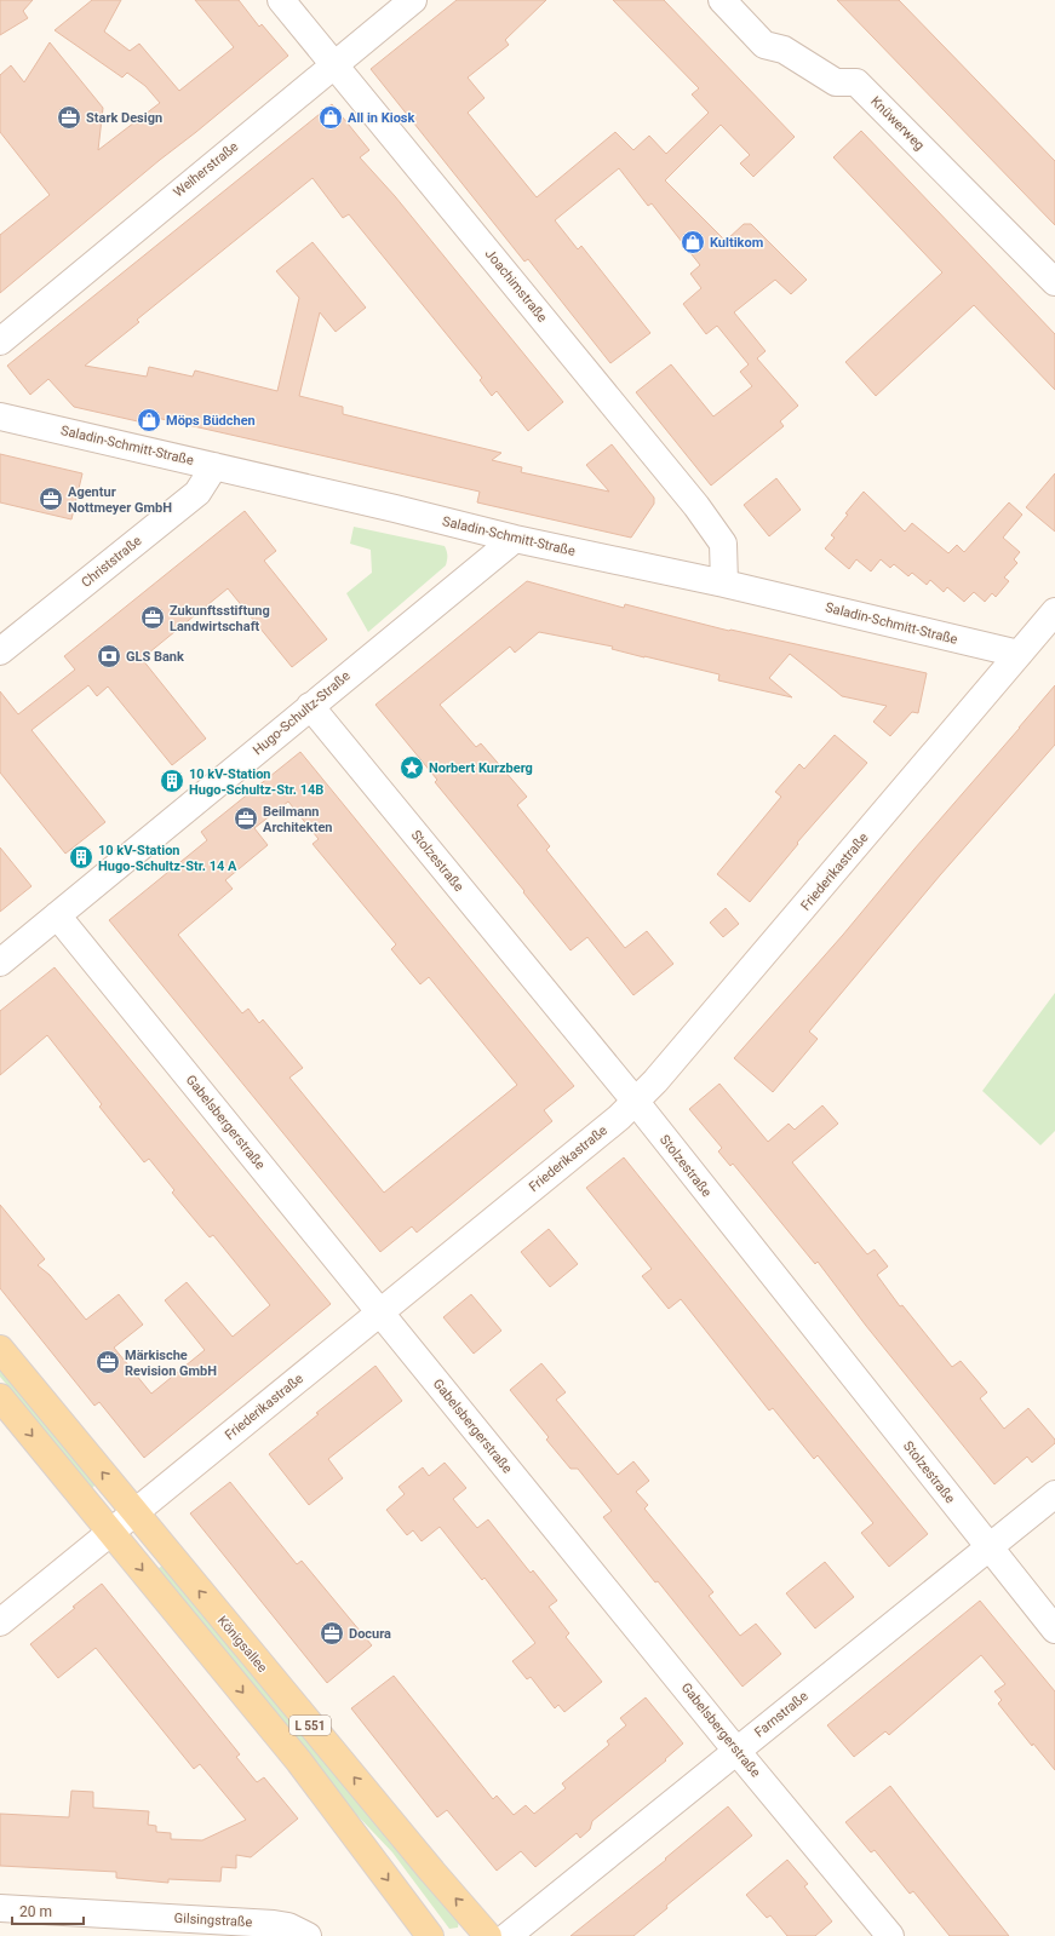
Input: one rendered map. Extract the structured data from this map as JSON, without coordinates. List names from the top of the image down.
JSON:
{
  "streets": {
    "main road": ["Königsallee", "L 551"],
    "street": [
      "Knüwerweg",
      "Weiherstraße",
      "Joachimstraße",
      "Saladin-Schmitt-Straße",
      "Christstraße",
      "Hugo-Schultz-Straße",
      "Stolzestraße",
      "Friederikastraße",
      "Gabelsbergerstraße",
      "Farnstraße",
      "Gilsingstraße"
    ]
  },
  "crossings": [
    ["Weiherstraße", "Joachimstraße"],
    ["Joachimstraße", "Saladin-Schmitt-Straße"],
    ["Saladin-Schmitt-Straße", "Christstraße"],
    ["Saladin-Schmitt-Straße", "Hugo-Schultz-Straße"],
    ["Saladin-Schmitt-Straße", "Friederikastraße"],
    ["Hugo-Schultz-Straße", "Stolzestraße"],
    ["Hugo-Schultz-Straße", "Gabelsbergerstraße"],
    ["Stolzestraße", "Friederikastraße"],
    ["Stolzestraße", "Farnstraße"],
    ["Friederikastraße", "Gabelsbergerstraße"],
    ["Friederikastraße", "Königsallee"],
    ["Friederikastraße", "L 551"],
    ["Gabelsbergerstraße", "Farnstraße"]
  ],
  "places": {
    "office": [
      "Stark Design",
      "Agentur Nottmeyer GmbH",
      "Zukunftsstiftung Landwirtschaft",
      "Beilmann Architekten",
      "Märkische Revision GmbH",
      "Docura"
    ],
    "shop": ["All in Kiosk", "Kultikom", "Möps Büdchen"],
    "bank": ["GLS Bank"],
    "place": ["Norbert Kurzberg"],
    "building": ["10 kV-Station Hugo-Schultz-Str. 14B", "10 kV-Station Hugo-Schultz-Str. 14 A"]
  },
  "scale_bar": "20 m"
}
